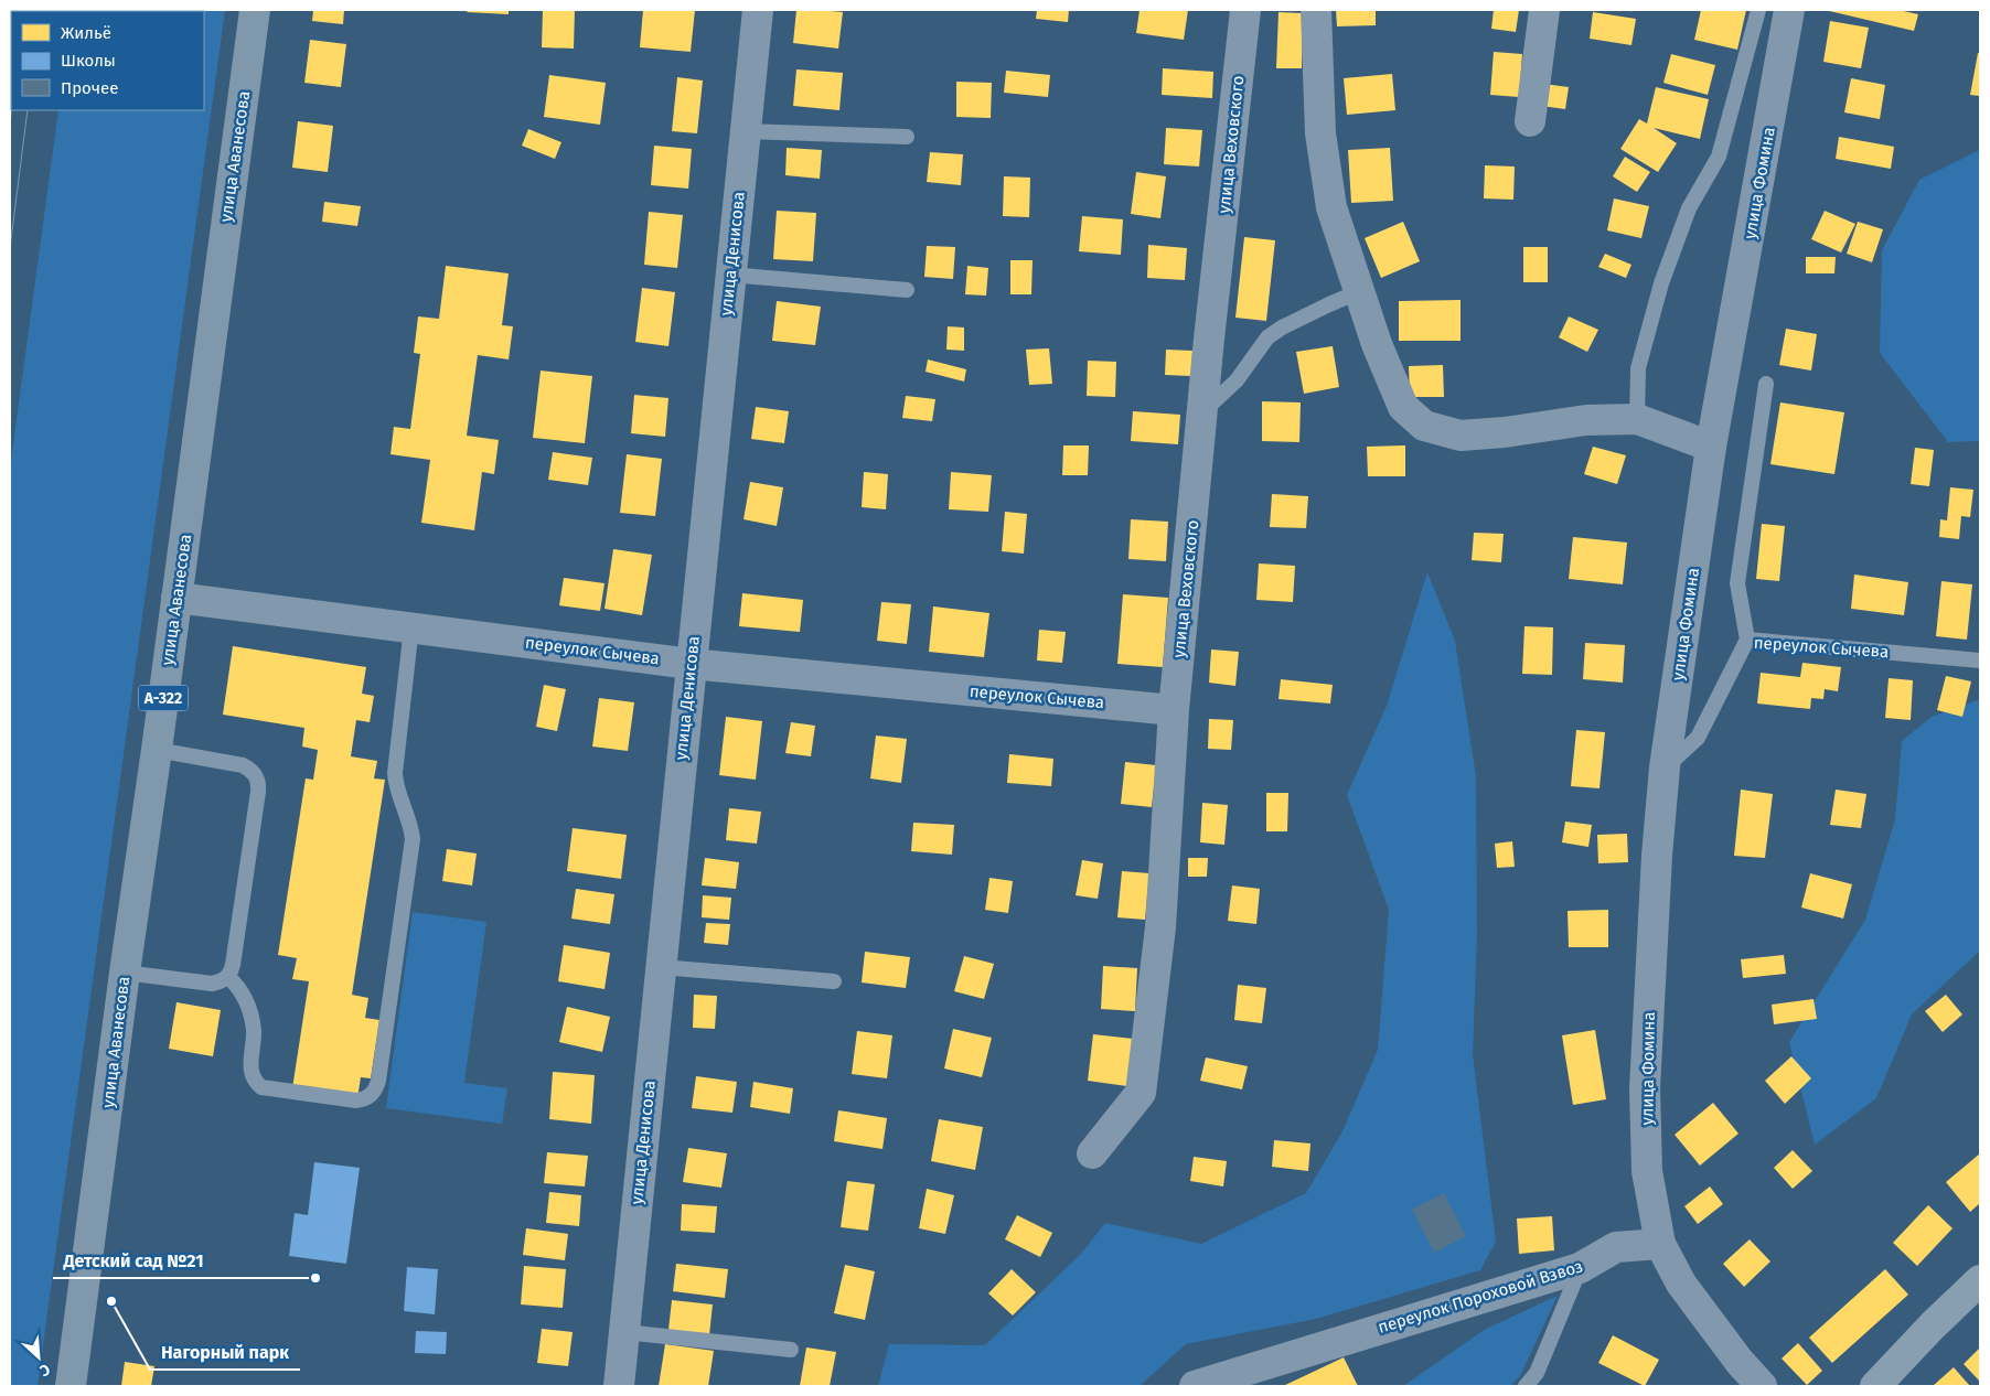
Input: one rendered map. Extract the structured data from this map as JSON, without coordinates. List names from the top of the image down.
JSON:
{
  "streets": {
    "highway": ["улица Аванесова", "А-322"],
    "street": [
      "улица Веховского",
      "улица Фомина",
      "улица Денисова",
      "переулок Сычева",
      "переулок Пороховой Взвоз"
    ]
  },
  "crossings": [
    ["улица Веховского", "переулок Сычева"],
    ["улица Аванесова", "переулок Сычева"],
    ["улица Фомина", "переулок Сычева"],
    ["улица Фомина", "переулок Пороховой Взвоз"],
    ["улица Денисова", "переулок Сычева"]
  ],
  "places": ["Детский сад №21", "Нагорный парк"],
  "legend": ["Жильё", "Школы", "Прочее"],
  "north": "bottom right"
}
